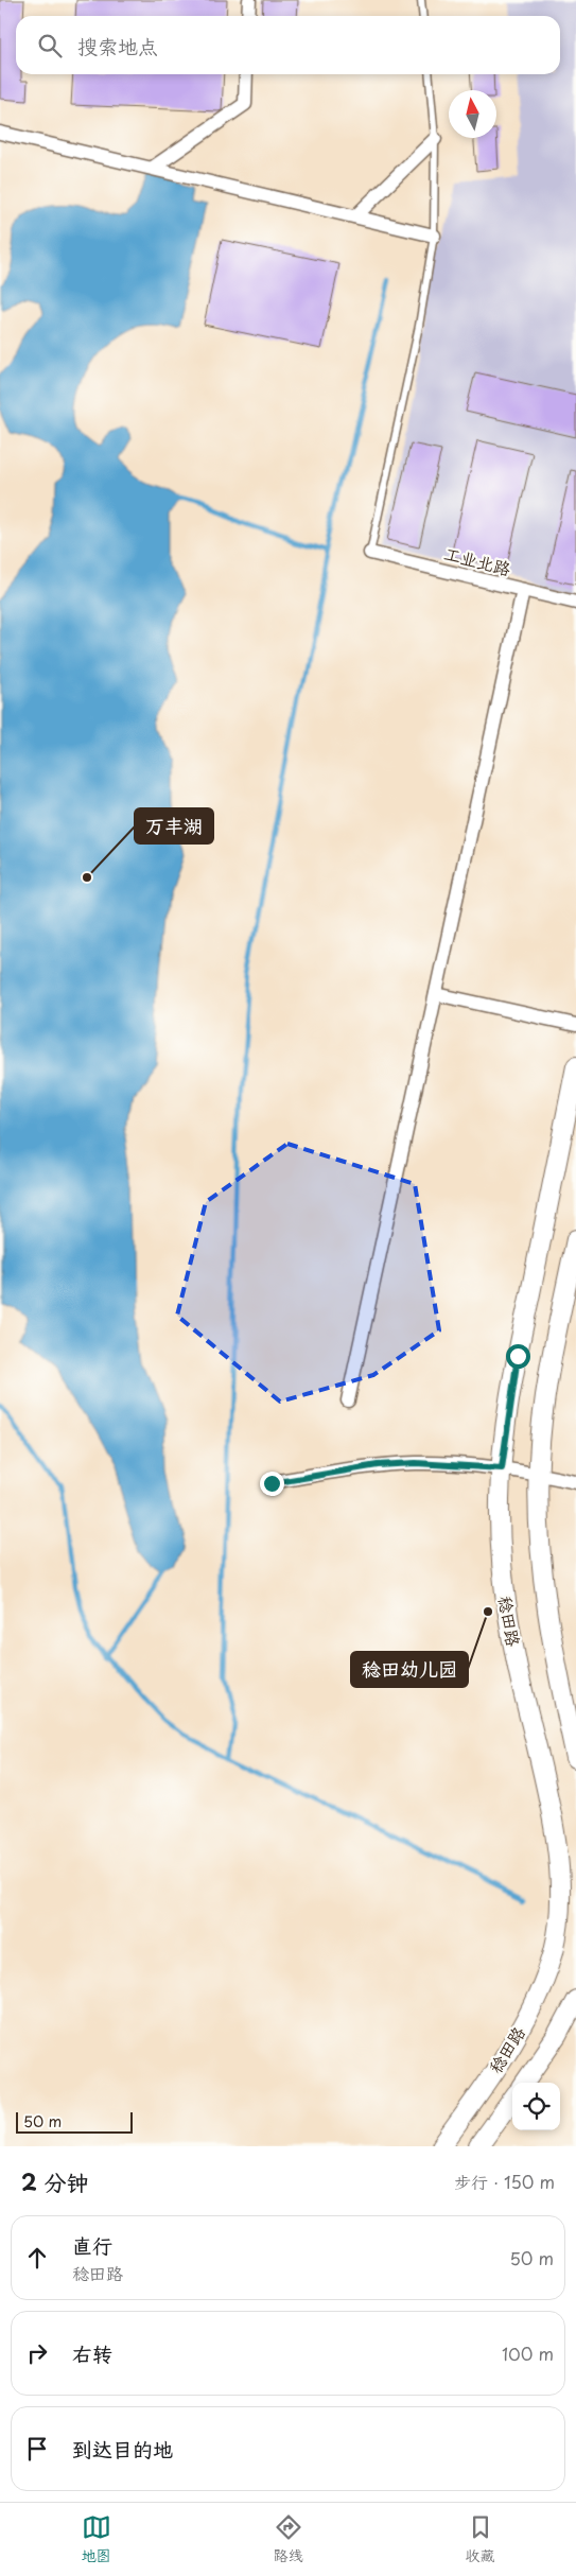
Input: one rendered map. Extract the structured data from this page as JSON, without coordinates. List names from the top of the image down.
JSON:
{
  "streets": {
    "street": ["工业北路", "稔田路"]
  },
  "places": ["万丰湖", "稔田幼儿园"],
  "scale_bar": "50 m",
  "north": "top",
  "page": {
    "search": "搜索地点",
    "scale": "50 m",
    "heading": ["2 分钟", "步行 · 150 m"],
    "list": [
      ["直行", "稔田路", "50 m"],
      ["右转", "100 m"],
      "到达目的地"
    ],
    "nav": ["地图", "路线", "收藏"]
  }
}
